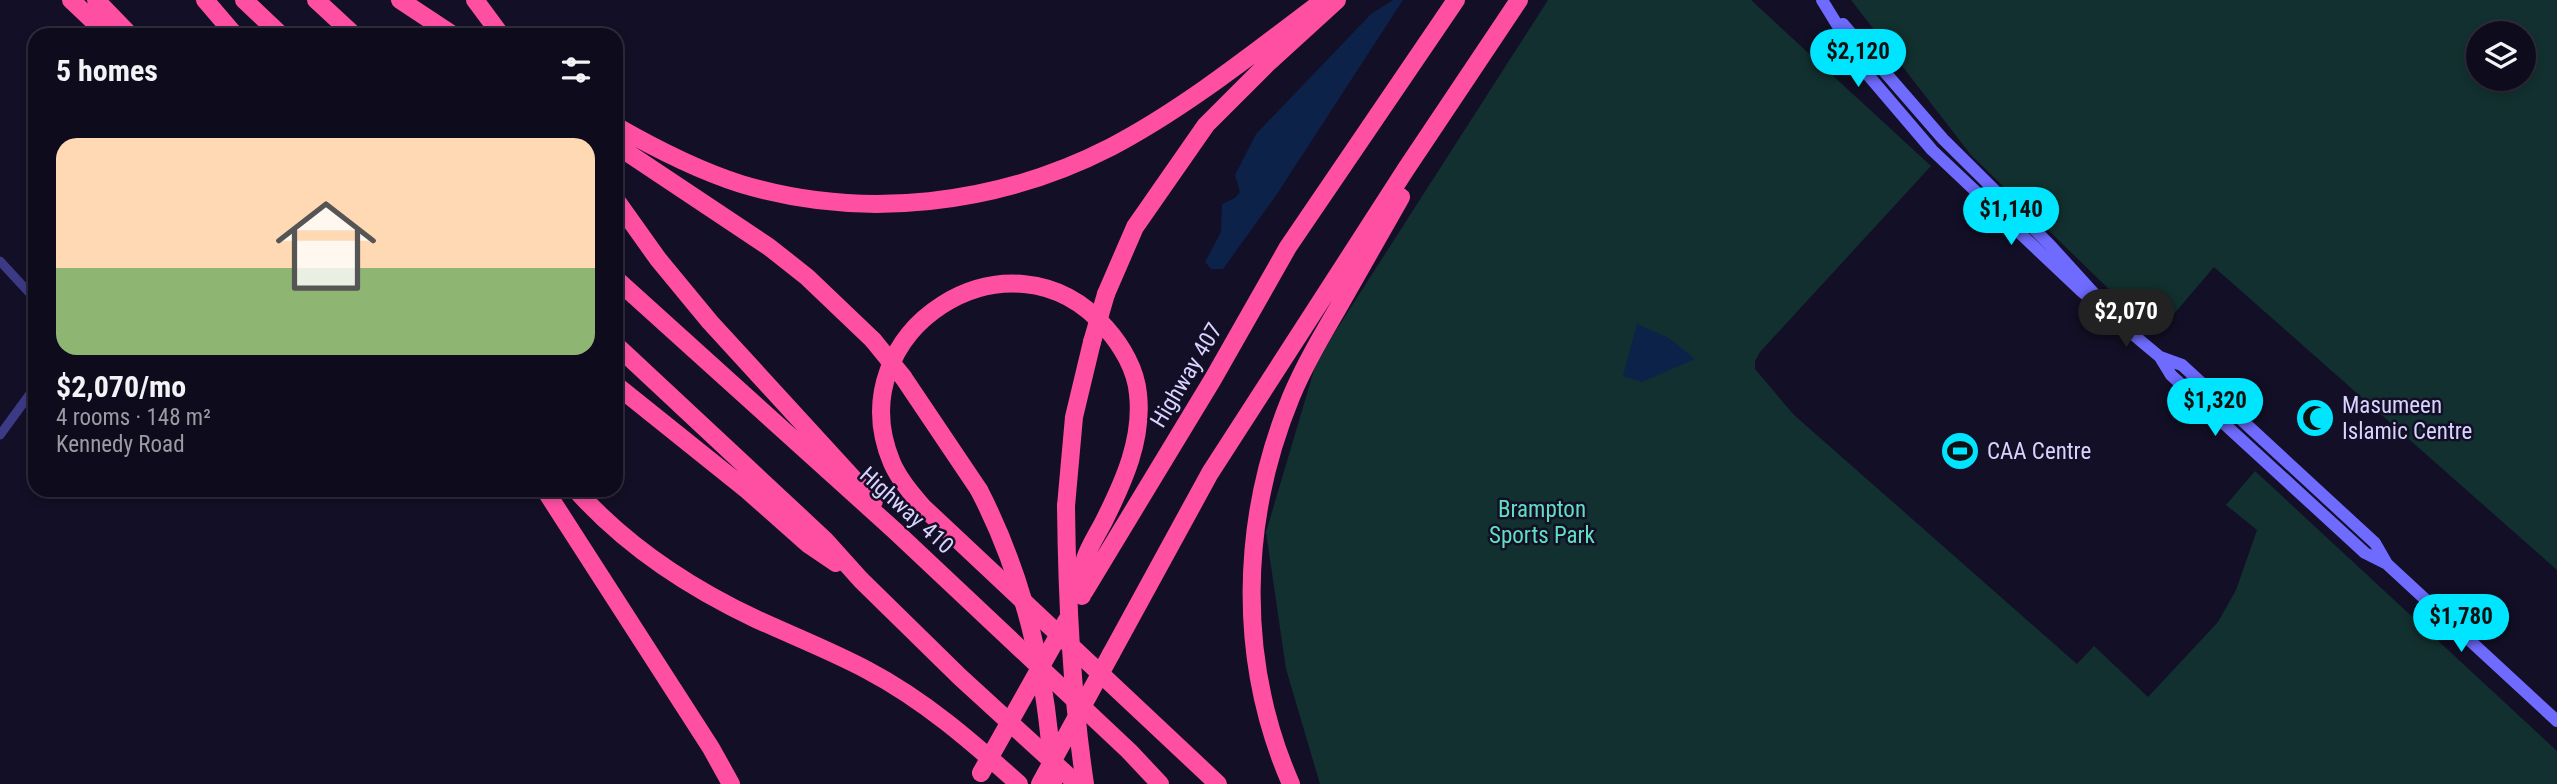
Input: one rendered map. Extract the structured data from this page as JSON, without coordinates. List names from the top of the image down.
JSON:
{
  "streets": {
    "highway": ["Highway 407", "Highway 410"]
  },
  "parks": ["Brampton Sports Park"],
  "places": {
    "mosque": ["Masumeen Islamic Centre"],
    "sports": ["CAA Centre"]
  },
  "page": {
    "heading": "5 homes",
    "price": [
      "$2,120",
      "$1,140",
      "$2,070",
      "$1,320",
      "$1,780"
    ],
    "list": [
      {
        "name": "$2,070/mo",
        "note": "4 rooms · 148 m² · Kennedy Road"
      }
    ]
  }
}
